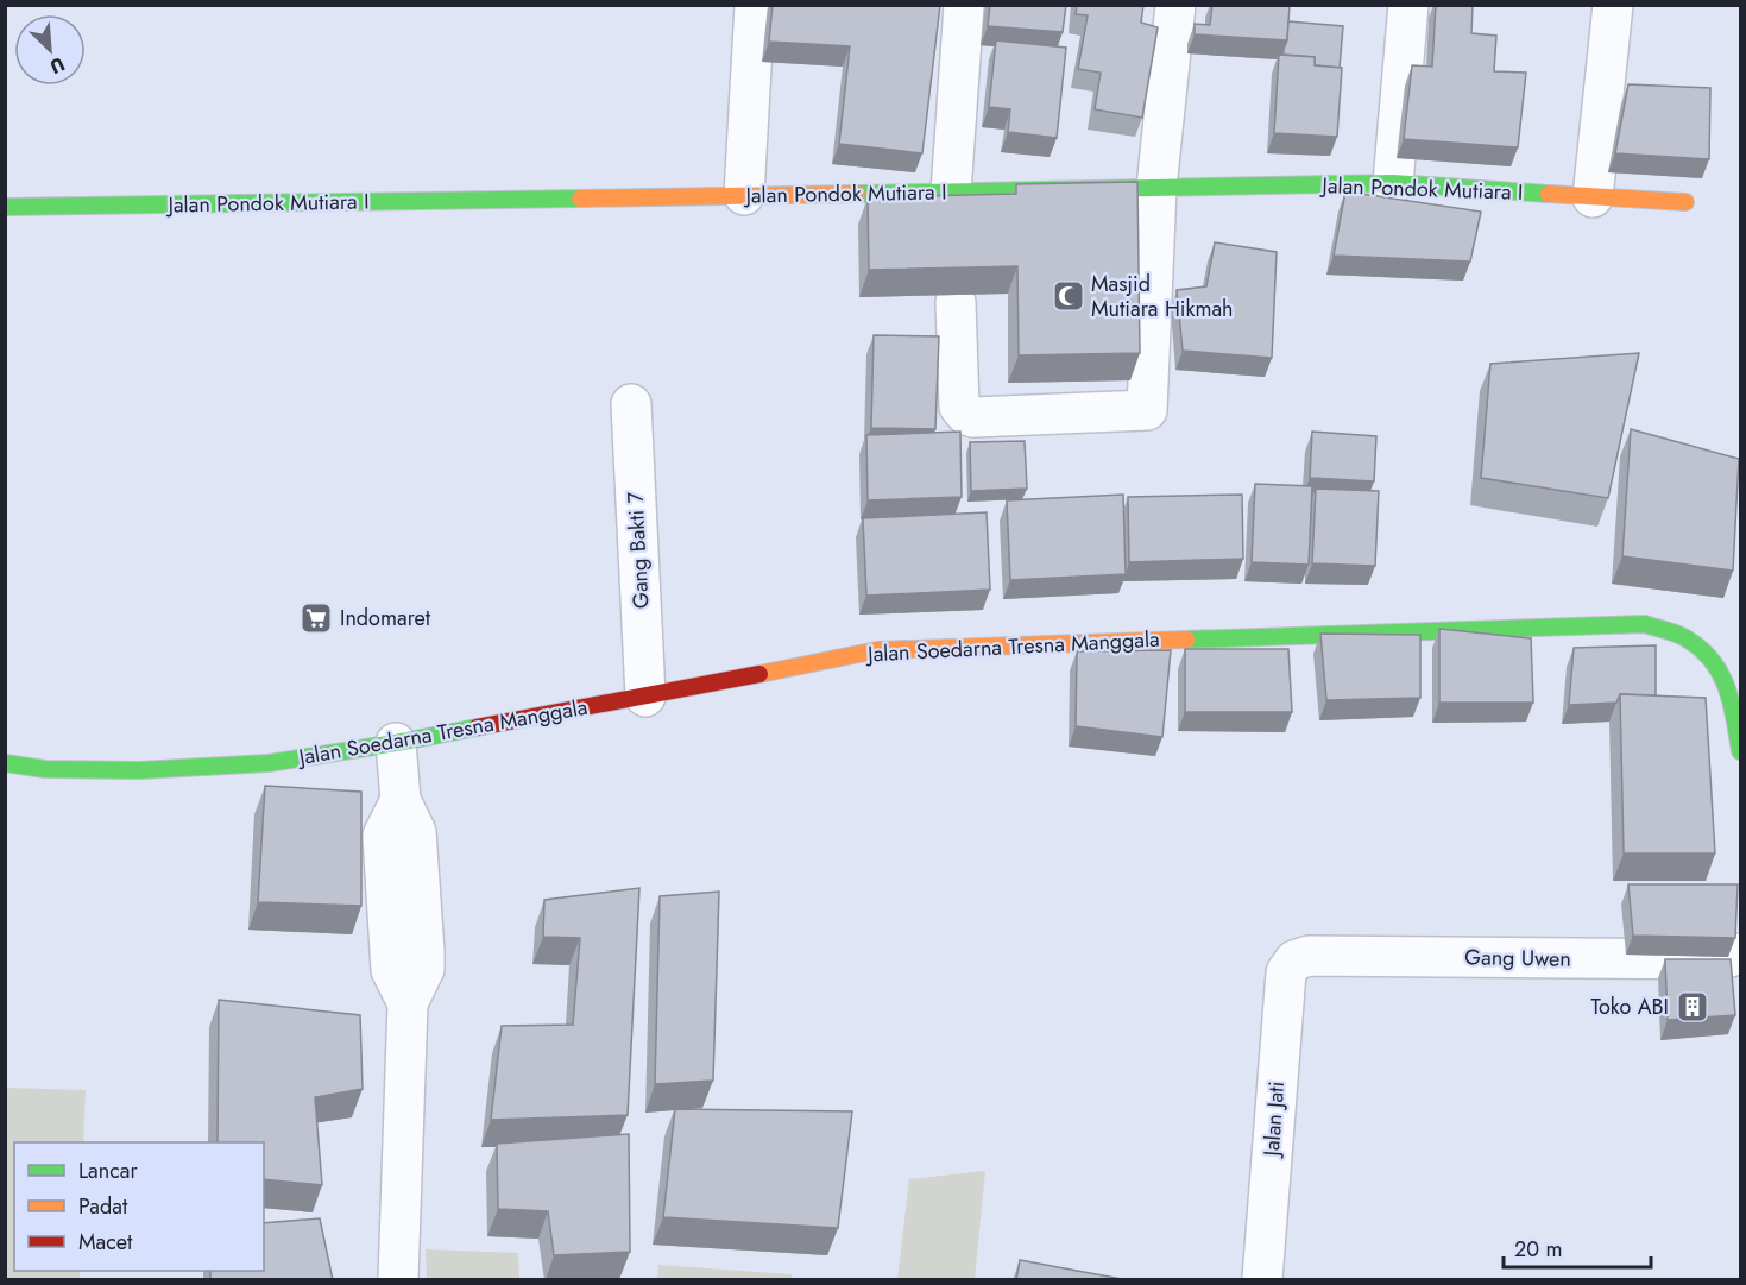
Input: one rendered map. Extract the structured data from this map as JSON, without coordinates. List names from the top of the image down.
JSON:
{
  "streets": {
    "main road": ["Jalan Pondok Mutiara I", "Jalan Soedarna Tresna Manggala"],
    "street": ["Gang Bakti 7", "Gang Uwen", "Jalan Jati"]
  },
  "crossings": [
    ["Gang Bakti 7", "Jalan Soedarna Tresna Manggala"],
    ["Gang Uwen", "Jalan Jati"]
  ],
  "places": {
    "mosque": ["Masjid Mutiara Hikmah"],
    "supermarket": ["Indomaret"],
    "building": ["Toko ABI"]
  },
  "legend": ["Lancar", "Padat", "Macet"],
  "scale_bar": "20 m",
  "north": "bottom right"
}
